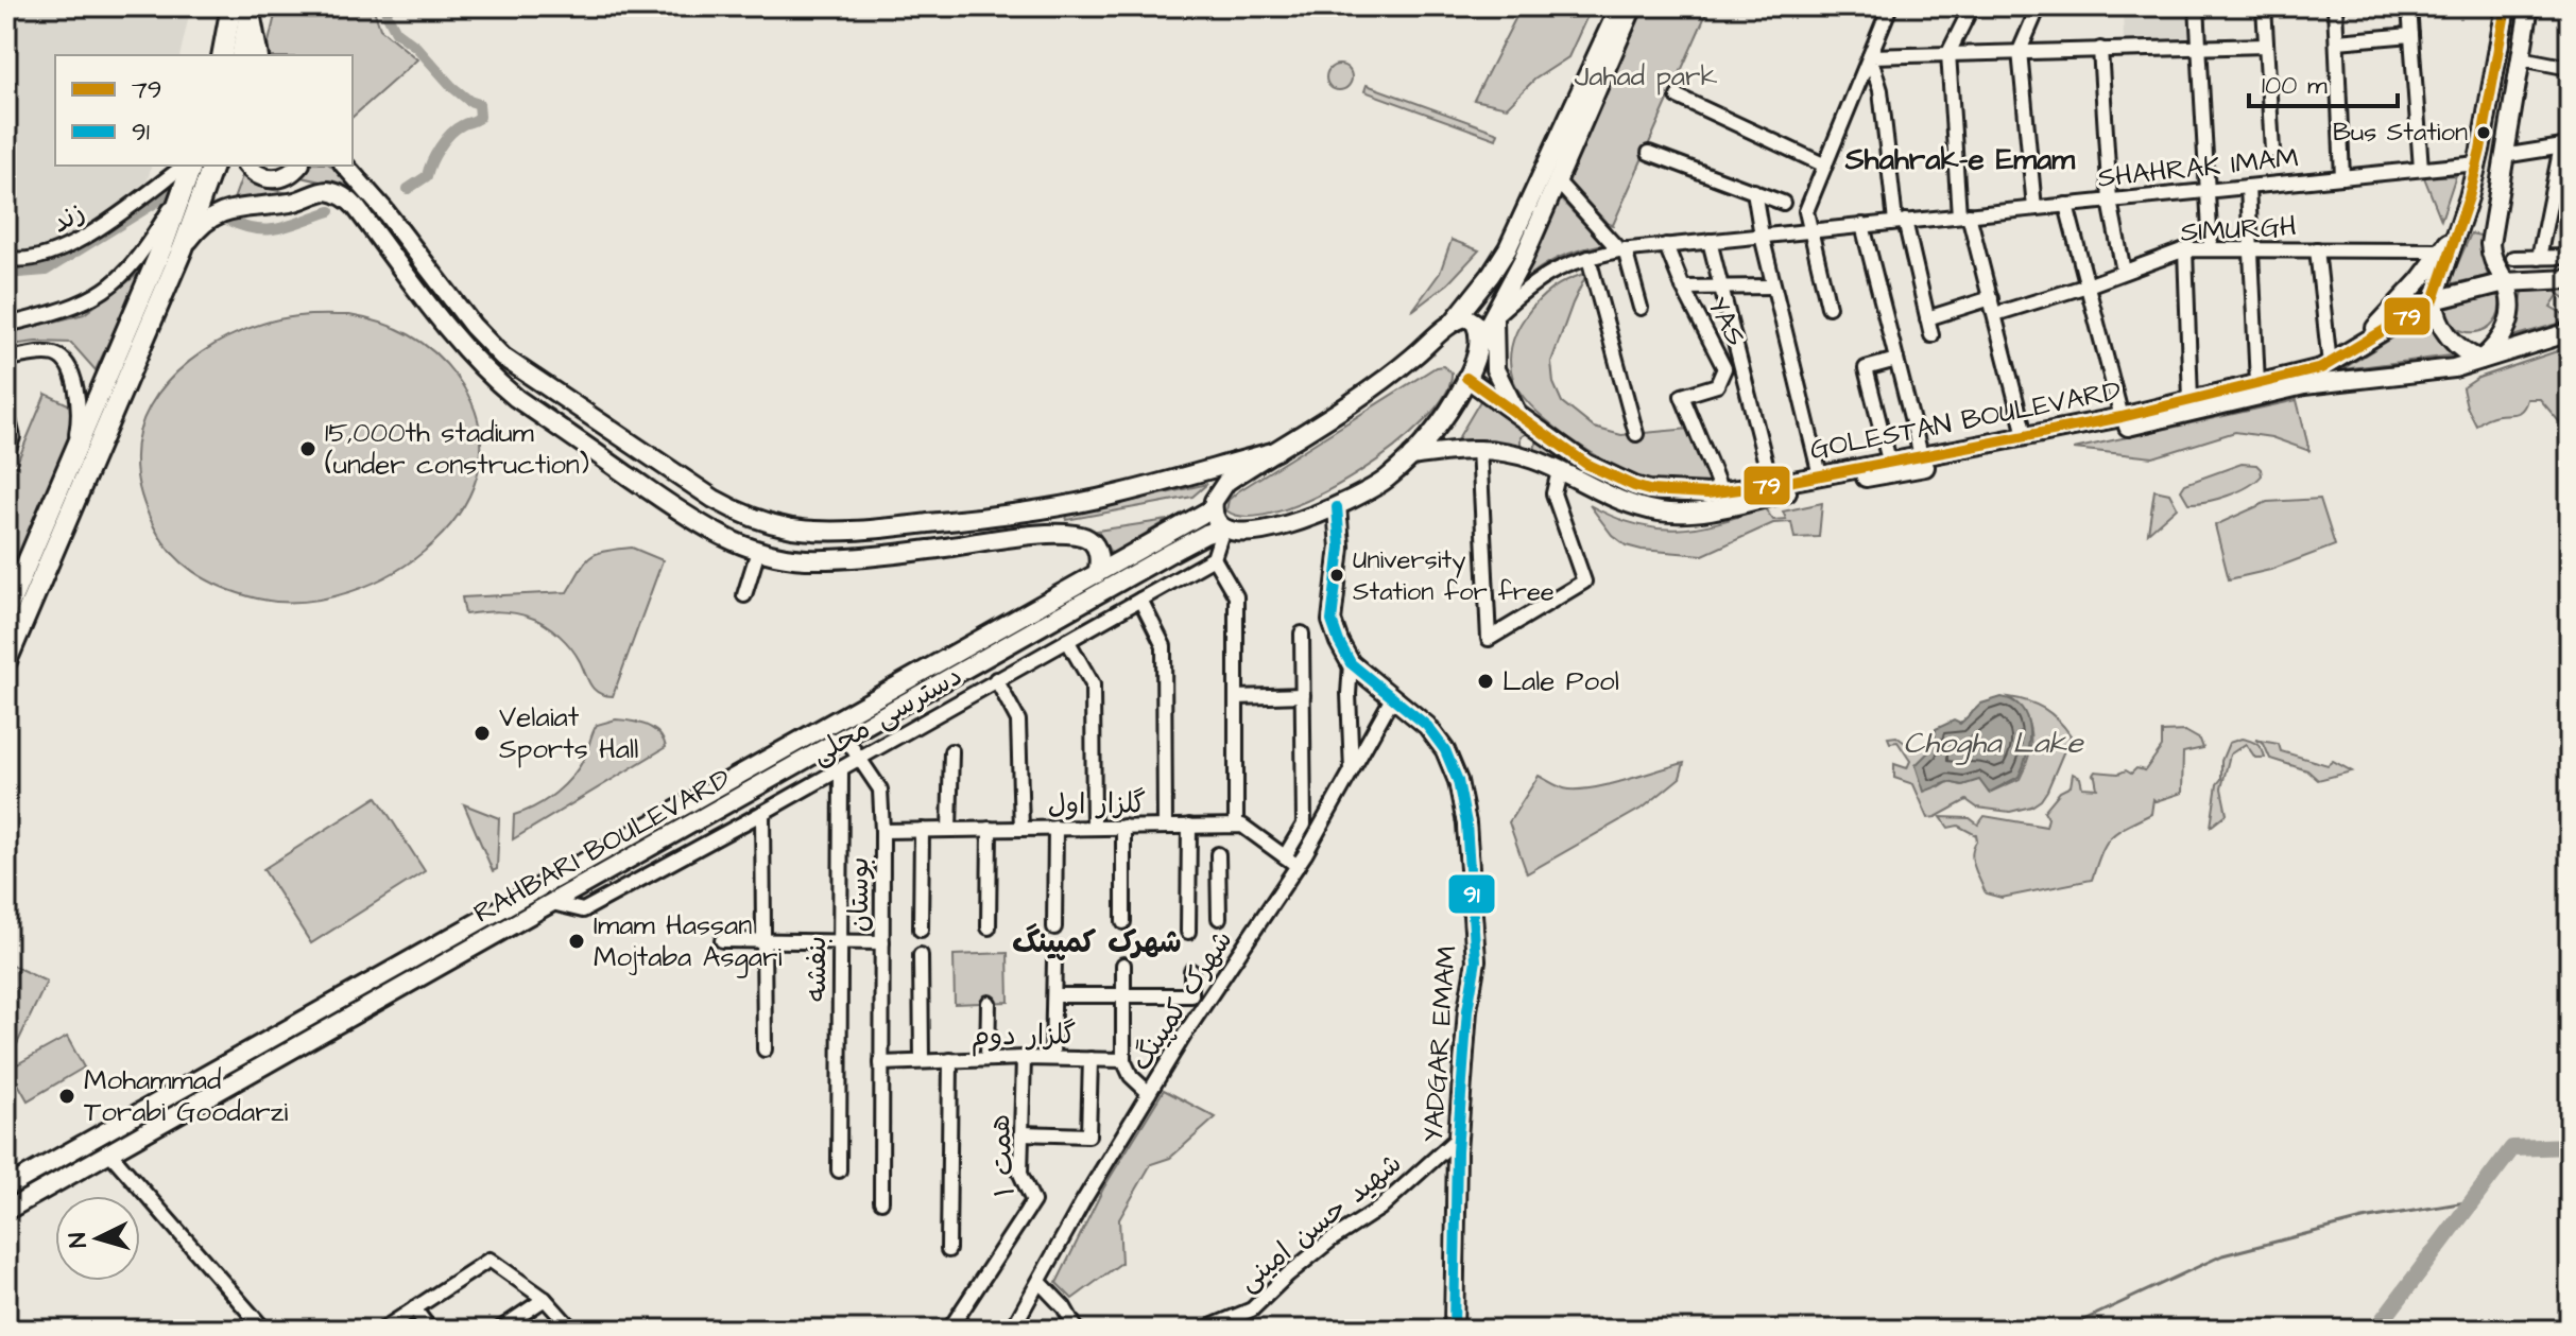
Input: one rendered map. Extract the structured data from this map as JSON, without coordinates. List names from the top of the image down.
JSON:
{
  "streets": {
    "main road": ["GOLESTAN BOULEVARD", "RAHBARI BOULEVARD", "YADGAR EMAM"],
    "street": [
      "SHAHRAK IMAM",
      "زند",
      "SIMURGH",
      "YAS",
      "دسترسی محلی",
      "گلزار اول",
      "بوستان",
      "بنفشه",
      "شهرک کمپینگ",
      "گلزار دوم",
      "همت ۱",
      "شهید حسن امینی"
    ]
  },
  "crossings": [
    ["SHAHRAK IMAM", "YAS"],
    ["YAS", "GOLESTAN BOULEVARD"],
    ["دسترسی محلی", "RAHBARI BOULEVARD"],
    ["دسترسی محلی", "بوستان"],
    ["دسترسی محلی", "بنفشه"],
    ["گلزار اول", "بوستان"],
    ["RAHBARI BOULEVARD", "بوستان"],
    ["بوستان", "گلزار دوم"],
    ["شهرک کمپینگ", "YADGAR EMAM"],
    ["گلزار دوم", "همت ۱"],
    ["YADGAR EMAM", "شهید حسن امینی"]
  ],
  "districts": ["Shahrak-e Emam", "شهرک کمپینگ"],
  "water": ["Chogha Lake"],
  "parks": ["Jahad park"],
  "places": [
    "Bus Station",
    "15,000th stadium (under construction)",
    "University Station for free",
    "Lale Pool",
    "Velaiat Sports Hall",
    "Imam Hassan Mojtaba Asgari",
    "Mohammad Torabi Goodarzi"
  ],
  "lines": ["transit line 79", "transit line 91"],
  "legend": ["79", "91"],
  "scale_bar": "100 m",
  "north": "left"
}
